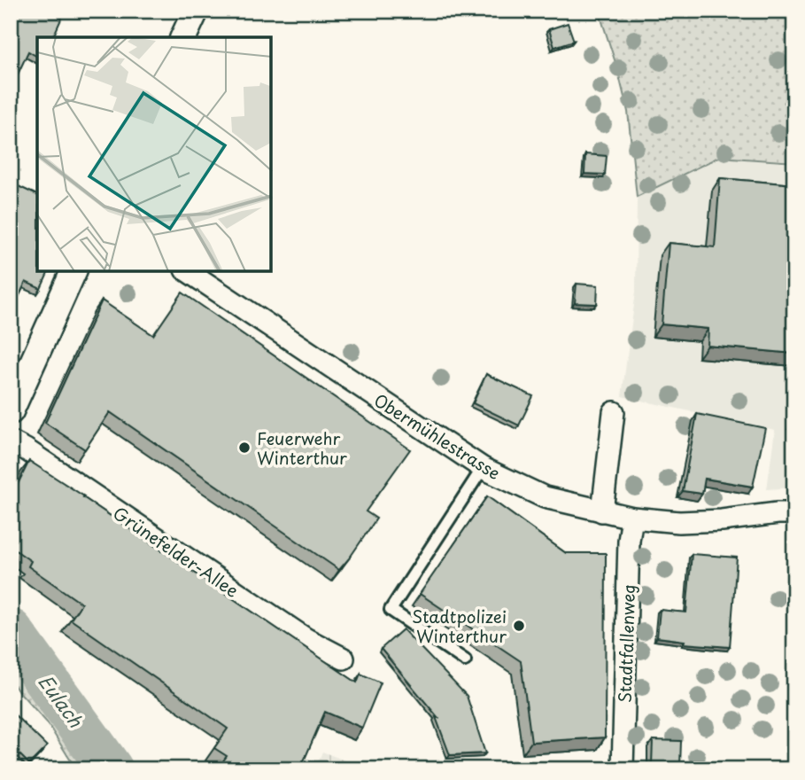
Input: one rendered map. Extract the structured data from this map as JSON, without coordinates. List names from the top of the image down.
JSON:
{
  "streets": {
    "street": ["Obermühlestrasse", "Grünefelder-Allee", "Stadtfallenweg"]
  },
  "crossings": [
    ["Obermühlestrasse", "Stadtfallenweg"]
  ],
  "water": ["Eulach"],
  "places": ["Feuerwehr Winterthur", "Stadtpolizei Winterthur"]
}
